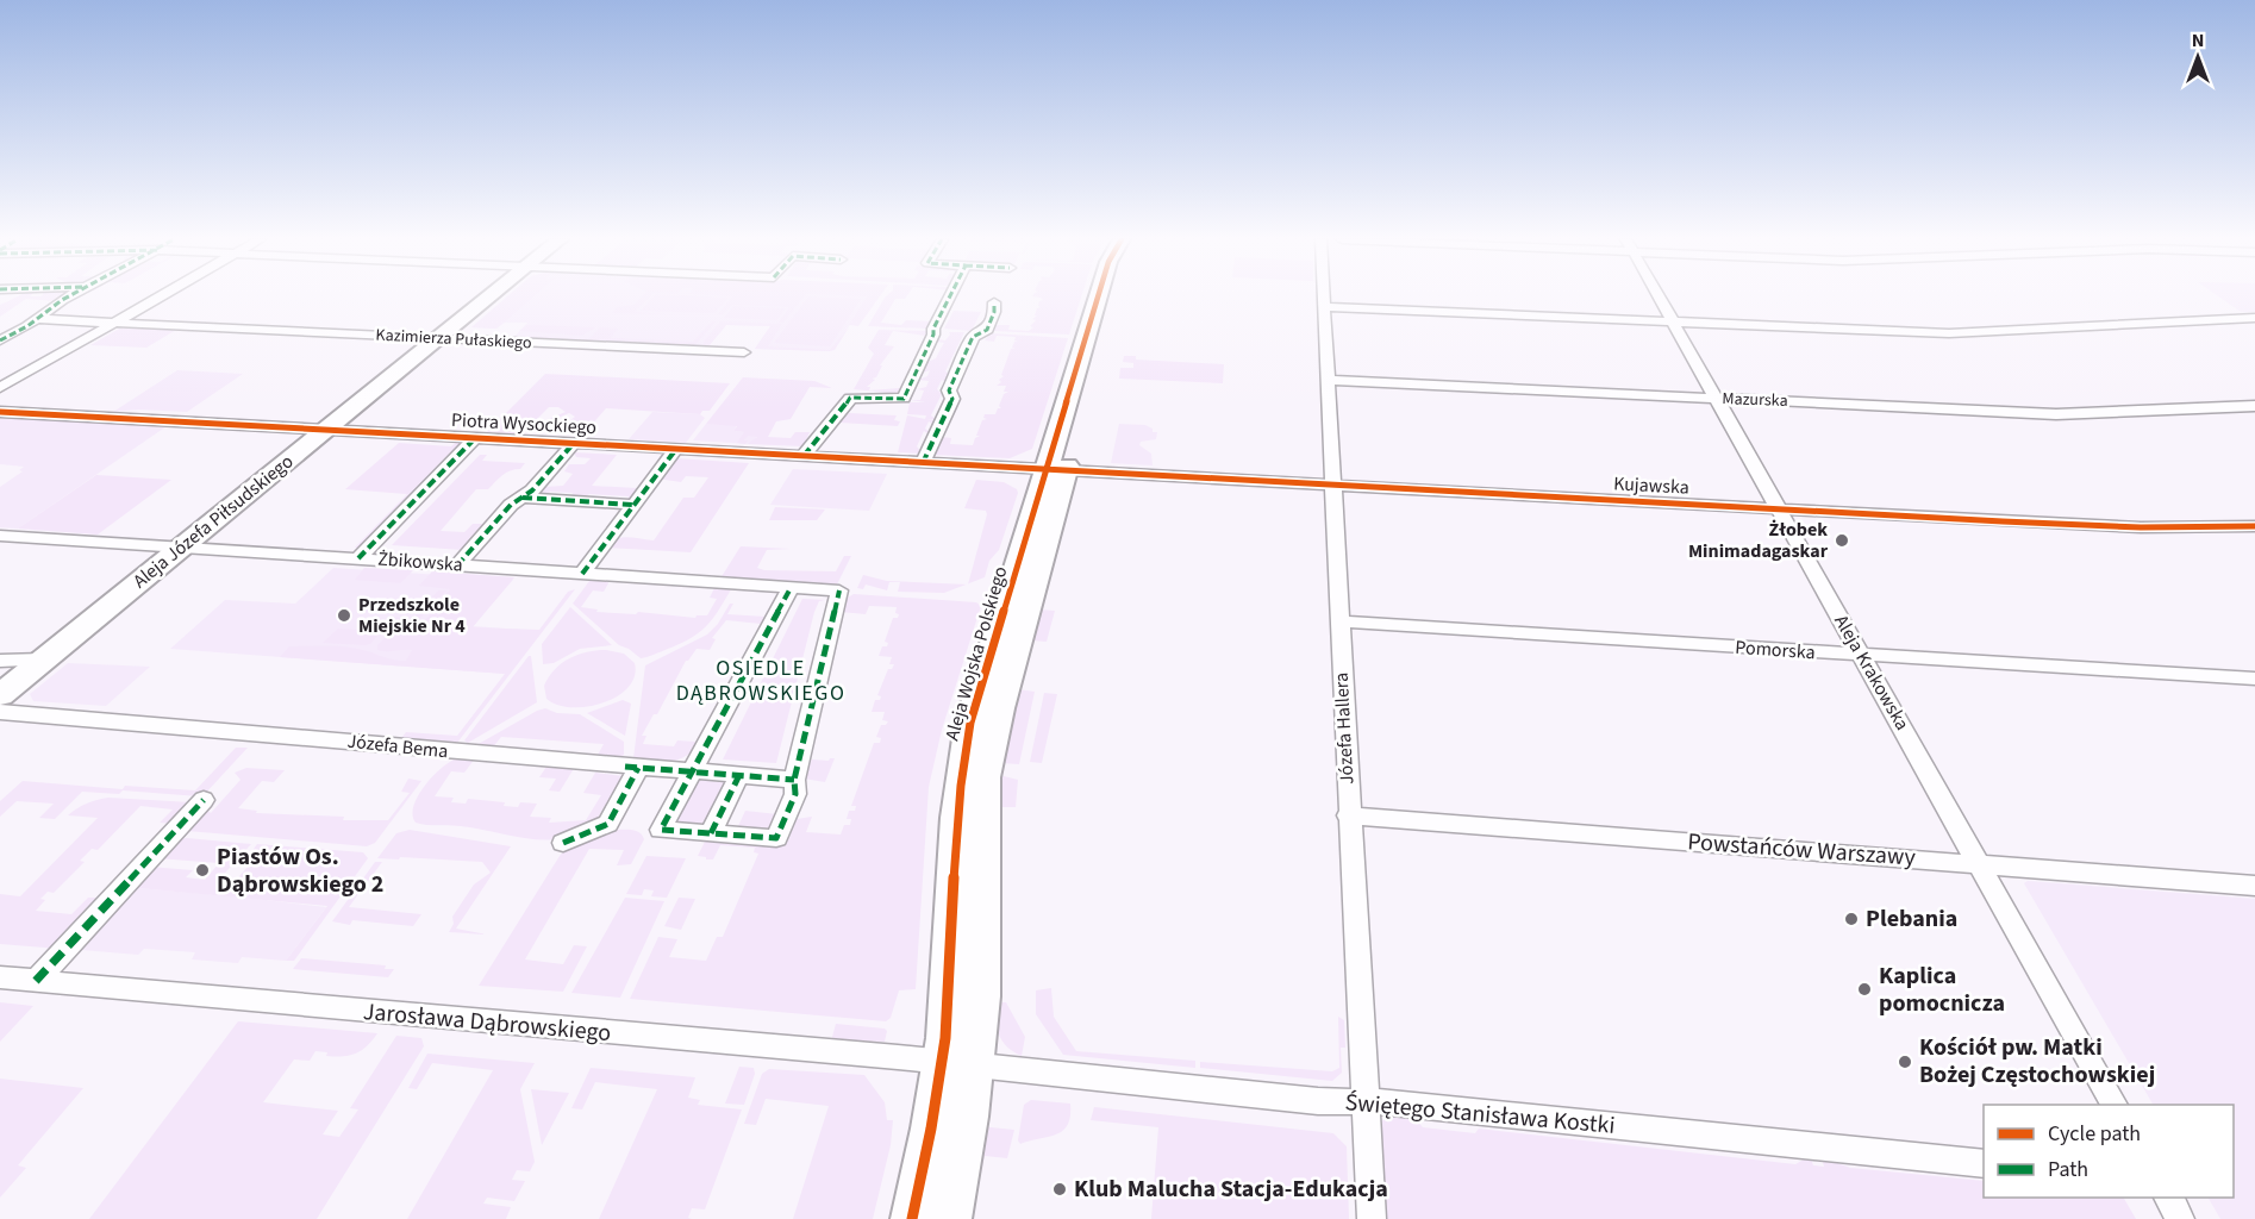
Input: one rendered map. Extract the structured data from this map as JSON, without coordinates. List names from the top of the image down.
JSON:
{
  "streets": {
    "street": [
      "Kazimierza Pułaskiego",
      "Mazurska",
      "Piotra Wysockiego",
      "Kujawska",
      "Aleja Józefa Piłsudskiego",
      "Żbikowska",
      "Pomorska",
      "Aleja Wojska Polskiego",
      "Aleja Krakowska",
      "Józefa Hallera",
      "Józefa Bema",
      "Powstańców Warszawy",
      "Jarosława Dąbrowskiego",
      "Świętego Stanisława Kostki"
    ]
  },
  "crossings": [
    ["Kazimierza Pułaskiego", "Aleja Józefa Piłsudskiego"],
    ["Mazurska", "Aleja Krakowska"],
    ["Mazurska", "Józefa Hallera"],
    ["Piotra Wysockiego", "Kujawska"],
    ["Piotra Wysockiego", "Aleja Józefa Piłsudskiego"],
    ["Piotra Wysockiego", "Aleja Wojska Polskiego"],
    ["Kujawska", "Aleja Wojska Polskiego"],
    ["Kujawska", "Aleja Krakowska"],
    ["Kujawska", "Józefa Hallera"],
    ["Aleja Józefa Piłsudskiego", "Żbikowska"],
    ["Żbikowska", "Józefa Bema"],
    ["Pomorska", "Aleja Krakowska"],
    ["Pomorska", "Józefa Hallera"],
    ["Aleja Wojska Polskiego", "Jarosława Dąbrowskiego"],
    ["Aleja Wojska Polskiego", "Świętego Stanisława Kostki"],
    ["Aleja Krakowska", "Powstańców Warszawy"],
    ["Józefa Hallera", "Powstańców Warszawy"],
    ["Józefa Hallera", "Świętego Stanisława Kostki"],
    ["Jarosława Dąbrowskiego", "Świętego Stanisława Kostki"]
  ],
  "districts": ["OSIEDLE DĄBROWSKIEGO"],
  "places": [
    "Żłobek Minimadagaskar",
    "Przedszkole Miejskie Nr 4",
    "Piastów Os. Dąbrowskiego 2",
    "Plebania",
    "Kaplica pomocnicza",
    "Kościół pw. Matki Bożej Częstochowskiej",
    "Klub Malucha Stacja-Edukacja"
  ],
  "legend": ["Cycle path", "Path"],
  "north": "top"
}
